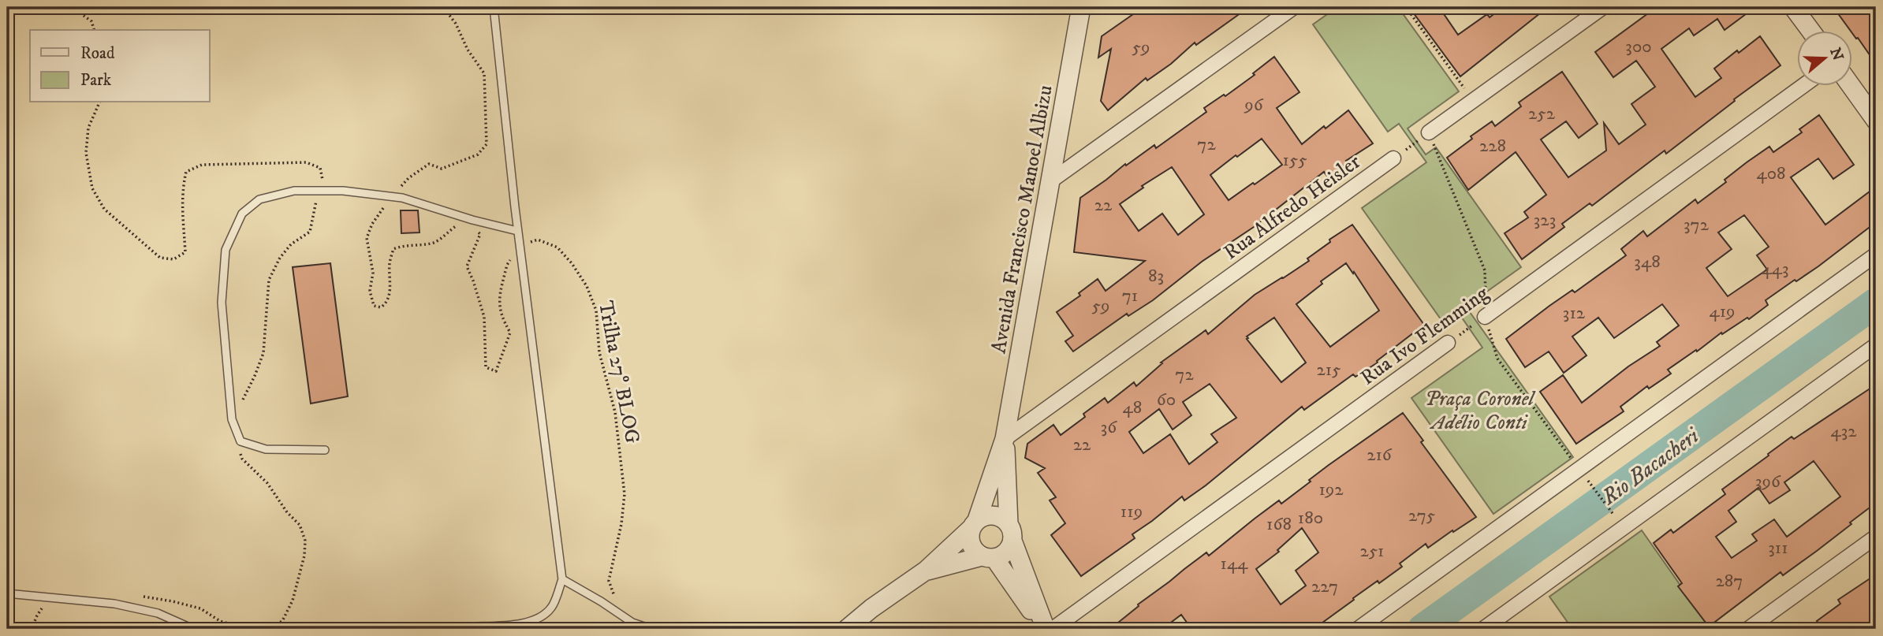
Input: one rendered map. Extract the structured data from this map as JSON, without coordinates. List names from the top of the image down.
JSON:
{
  "streets": {
    "street": ["Rua Alfredo Heisler", "Avenida Francisco Manoel Albizu", "Rua Ivo Flemming"],
    "path": ["Trilha 27º BLOG"]
  },
  "crossings": [
    ["Rua Alfredo Heisler", "Avenida Francisco Manoel Albizu"]
  ],
  "water": ["Rio Bacacheri"],
  "parks": ["Praça Coronel Adélio Conti"],
  "house_numbers": [
    "300",
    "59",
    "96",
    "252",
    "72",
    "228",
    "155",
    "408",
    "22",
    "323",
    "372",
    "348",
    "443",
    "83",
    "71",
    "59",
    "419",
    "312",
    "215",
    "72",
    "60",
    "48",
    "36",
    "432",
    "22",
    "216",
    "396",
    "192",
    "119",
    "275",
    "180",
    "168",
    "311",
    "251",
    "144",
    "287",
    "227"
  ],
  "legend": ["Road", "Park"],
  "north": "right"
}
